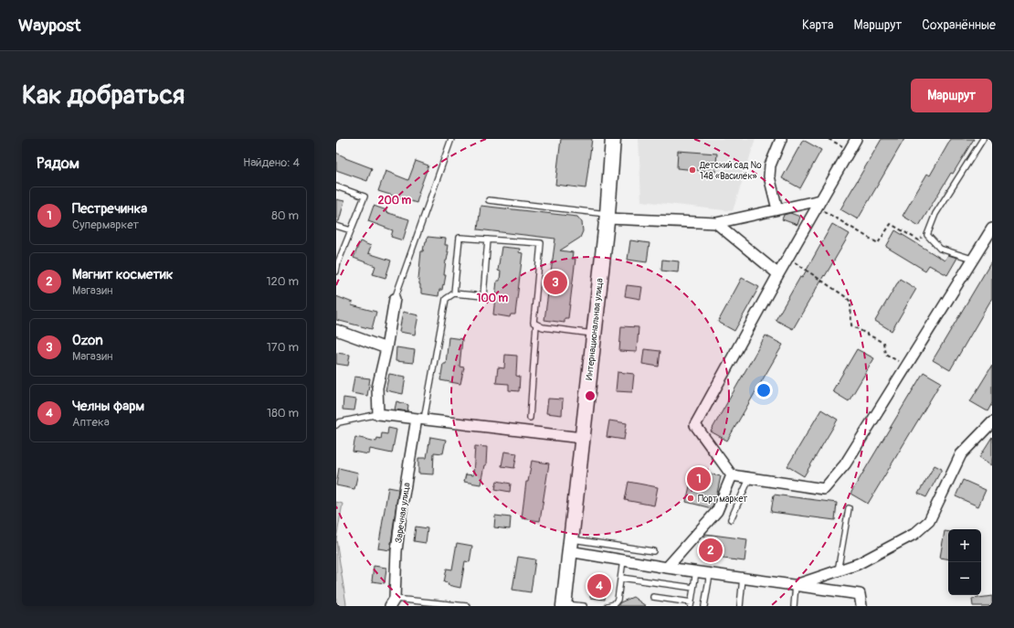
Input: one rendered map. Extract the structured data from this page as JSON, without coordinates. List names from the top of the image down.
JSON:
{
  "streets": {
    "street": ["Интернациональная улица", "Заречная улица"]
  },
  "places": ["Детский сад № 148 «Василёк»", "Порт маркет"],
  "page": {
    "header": "Waypost",
    "nav": ["Карта", "Маршрут", "Сохранённые"],
    "buttons": "Маршрут",
    "title": "Как добраться",
    "heading": ["Рядом", "Найдено: 4"],
    "list": [
      {
        "mark": "1",
        "name": "Пестречинка",
        "note": "Супермаркет",
        "value": "80 m"
      },
      {
        "mark": "2",
        "name": "Магнит косметик",
        "note": "Магазин",
        "value": "120 m"
      },
      {
        "mark": "3",
        "name": "Ozon",
        "note": "Магазин",
        "value": "170 m"
      },
      {
        "mark": "4",
        "name": "Челны фарм",
        "note": "Аптека",
        "value": "180 m"
      }
    ],
    "pins": [
      "3",
      "1",
      "2",
      "4"
    ],
    "map_buttons": ["+", "−"]
  },
  "rings": ["200 m", "100 m"]
}
